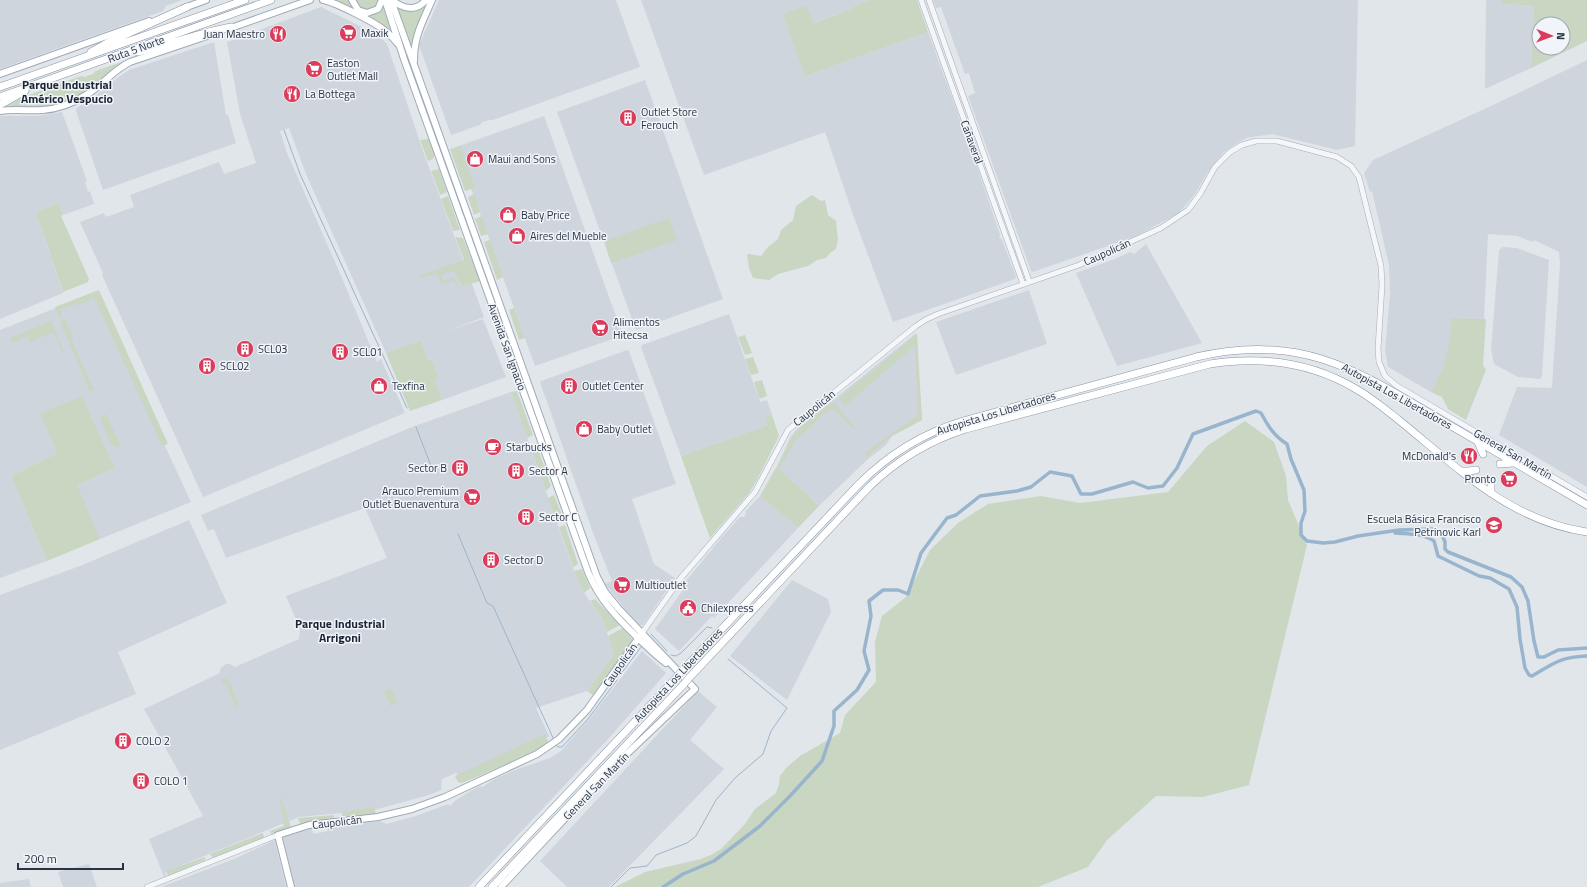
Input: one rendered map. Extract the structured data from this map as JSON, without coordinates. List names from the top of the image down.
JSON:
{
  "streets": {
    "highway": ["Ruta 5 Norte", "Autopista Los Libertadores"],
    "main road": ["Caupolicán", "Avenida San Ignacio", "General San Martín"],
    "street": ["Cañaveral"]
  },
  "crossings": [
    ["Cañaveral", "Caupolicán"],
    ["Caupolicán", "Avenida San Ignacio"],
    ["Caupolicán", "General San Martín"],
    ["Avenida San Ignacio", "General San Martín"]
  ],
  "districts": ["Parque Industrial Américo Vespucio", "Parque Industrial Arrigoni"],
  "places": {
    "supermarket": [
      "Maxik",
      "Easton Outlet Mall",
      "Alimentos Hitecsa",
      "Pronto",
      "Arauco Premium Outlet Buenaventura",
      "Multioutlet"
    ],
    "restaurant": ["Juan Maestro", "La Bottega", "McDonald's"],
    "building": [
      "Outlet Store Ferouch",
      "SCL03",
      "SCL01",
      "SCL02",
      "Outlet Center",
      "Sector B",
      "Sector A",
      "Sector C",
      "Sector D",
      "COLO 2",
      "COLO 1"
    ],
    "shop": [
      "Maui and Sons",
      "Baby Price",
      "Aires del Mueble",
      "Texfina",
      "Baby Outlet"
    ],
    "cafe": ["Starbucks"],
    "school or university": ["Escuela Básica Francisco Petrinovic Karl"],
    "public building": ["Chilexpress"]
  },
  "scale_bar": "200 m",
  "north": "right"
}
